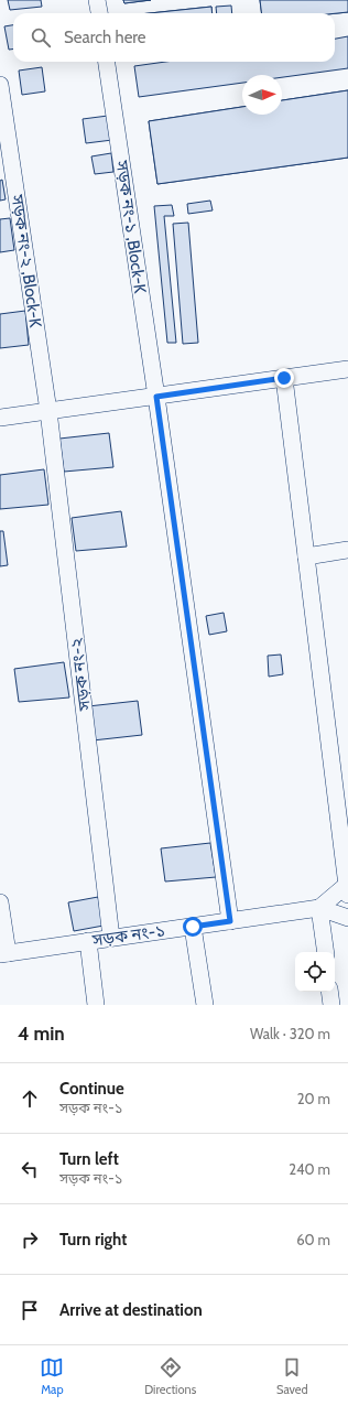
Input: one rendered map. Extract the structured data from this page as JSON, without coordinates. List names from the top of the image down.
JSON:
{
  "streets": {
    "street": [
      "সড়ক নং-১ ,Block-K",
      "সড়ক নং-২ ,Block-K",
      "সড়ক নং-২",
      "সড়ক নং-১"
    ]
  },
  "crossings": [
    ["সড়ক নং-২ ,Block-K", "সড়ক নং-২"],
    ["সড়ক নং-২", "সড়ক নং-১"]
  ],
  "north": "right",
  "page": {
    "search": "Search here",
    "heading": ["4 min", "Walk · 320 m"],
    "list": [
      ["Continue", "সড়ক নং-১", "20 m"],
      ["Turn left", "সড়ক নং-১", "240 m"],
      ["Turn right", "60 m"],
      "Arrive at destination"
    ],
    "nav": ["Map", "Directions", "Saved"]
  }
}
